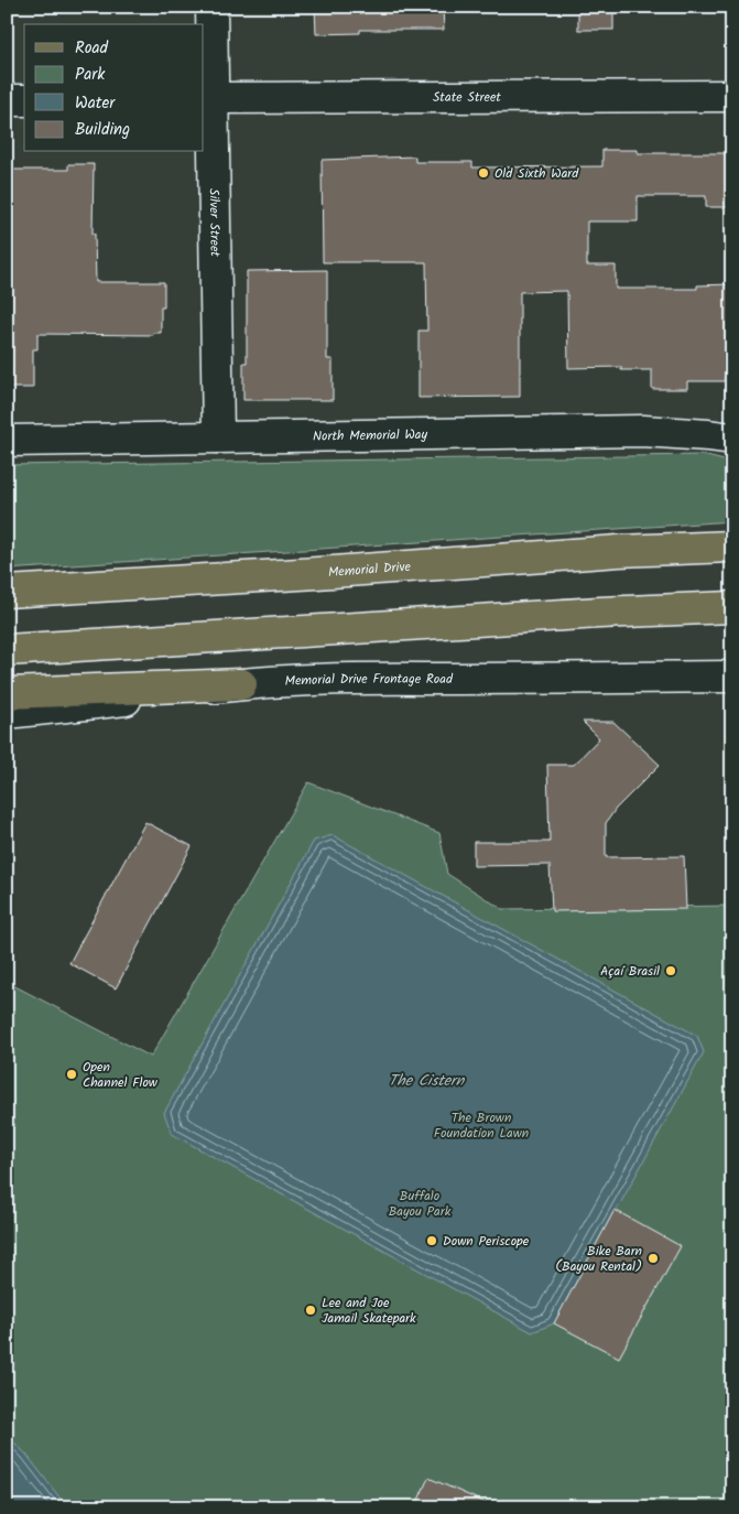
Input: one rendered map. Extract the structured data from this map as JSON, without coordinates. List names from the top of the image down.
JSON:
{
  "streets": {
    "main road": ["Memorial Drive"],
    "street": [
      "State Street",
      "Silver Street",
      "North Memorial Way",
      "Memorial Drive Frontage Road"
    ]
  },
  "crossings": [
    ["State Street", "Silver Street"],
    ["Silver Street", "North Memorial Way"]
  ],
  "water": ["The Cistern"],
  "parks": ["The Brown Foundation Lawn", "Buffalo Bayou Park"],
  "places": [
    "Old Sixth Ward",
    "Açaí Brasil",
    "Open Channel Flow",
    "Down Periscope",
    "Bike Barn (Bayou Rental)",
    "Lee and Joe Jamail Skatepark"
  ],
  "legend": [
    "Road",
    "Park",
    "Water",
    "Building"
  ]
}
